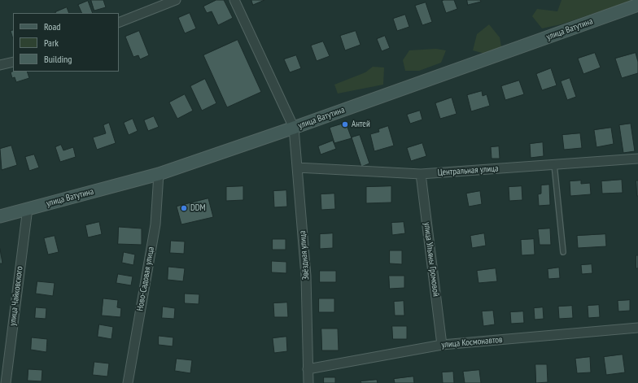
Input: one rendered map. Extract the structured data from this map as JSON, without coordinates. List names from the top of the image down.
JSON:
{
  "streets": {
    "main road": ["улица Ватутина"],
    "street": [
      "Центральная улица",
      "Звёздная улица",
      "улица Ульяны Громовой",
      "Ново-Садовая улица",
      "улица Чайковского",
      "улица Космонавтов"
    ]
  },
  "crossings": [
    ["улица Ватутина", "Звёздная улица"],
    ["улица Ватутина", "Ново-Садовая улица"],
    ["улица Ватутина", "улица Чайковского"],
    ["Центральная улица", "Звёздная улица"],
    ["Центральная улица", "улица Ульяны Громовой"],
    ["Звёздная улица", "улица Космонавтов"],
    ["улица Ульяны Громовой", "улица Космонавтов"]
  ],
  "places": ["Антей", "DDM"],
  "legend": ["Road", "Park", "Building"]
}
